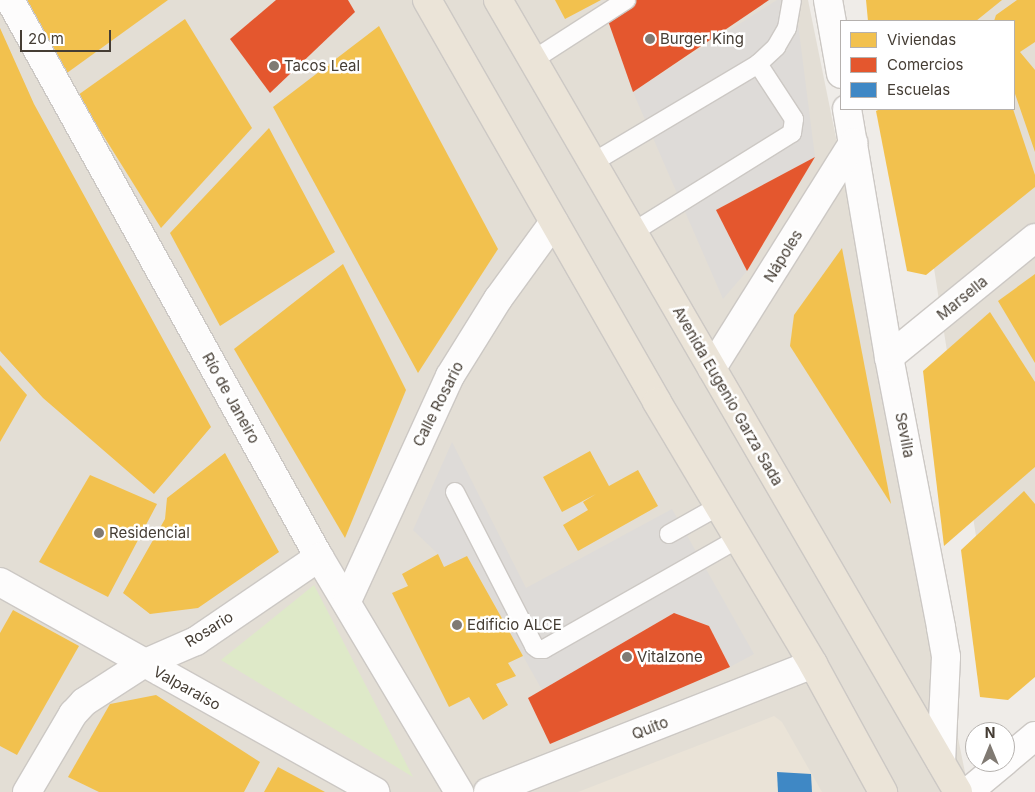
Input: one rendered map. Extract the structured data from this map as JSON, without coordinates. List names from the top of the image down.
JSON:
{
  "streets": {
    "highway": ["Avenida Eugenio Garza Sada"],
    "street": [
      "Nápoles",
      "Marsella",
      "Río de Janeiro",
      "Calle Rosario",
      "Sevilla",
      "Rosario",
      "Valparaíso",
      "Quito"
    ]
  },
  "crossings": [
    ["Nápoles", "Avenida Eugenio Garza Sada"],
    ["Nápoles", "Sevilla"],
    ["Marsella", "Sevilla"],
    ["Avenida Eugenio Garza Sada", "Sevilla"],
    ["Río de Janeiro", "Calle Rosario"],
    ["Río de Janeiro", "Rosario"],
    ["Rosario", "Valparaíso"]
  ],
  "places": [
    "Burger King",
    "Tacos Leal",
    "Residencial",
    "Edificio ALCE",
    "Vitalzone"
  ],
  "legend": ["Viviendas", "Comercios", "Escuelas"],
  "scale_bar": "20 m",
  "north": "top"
}
